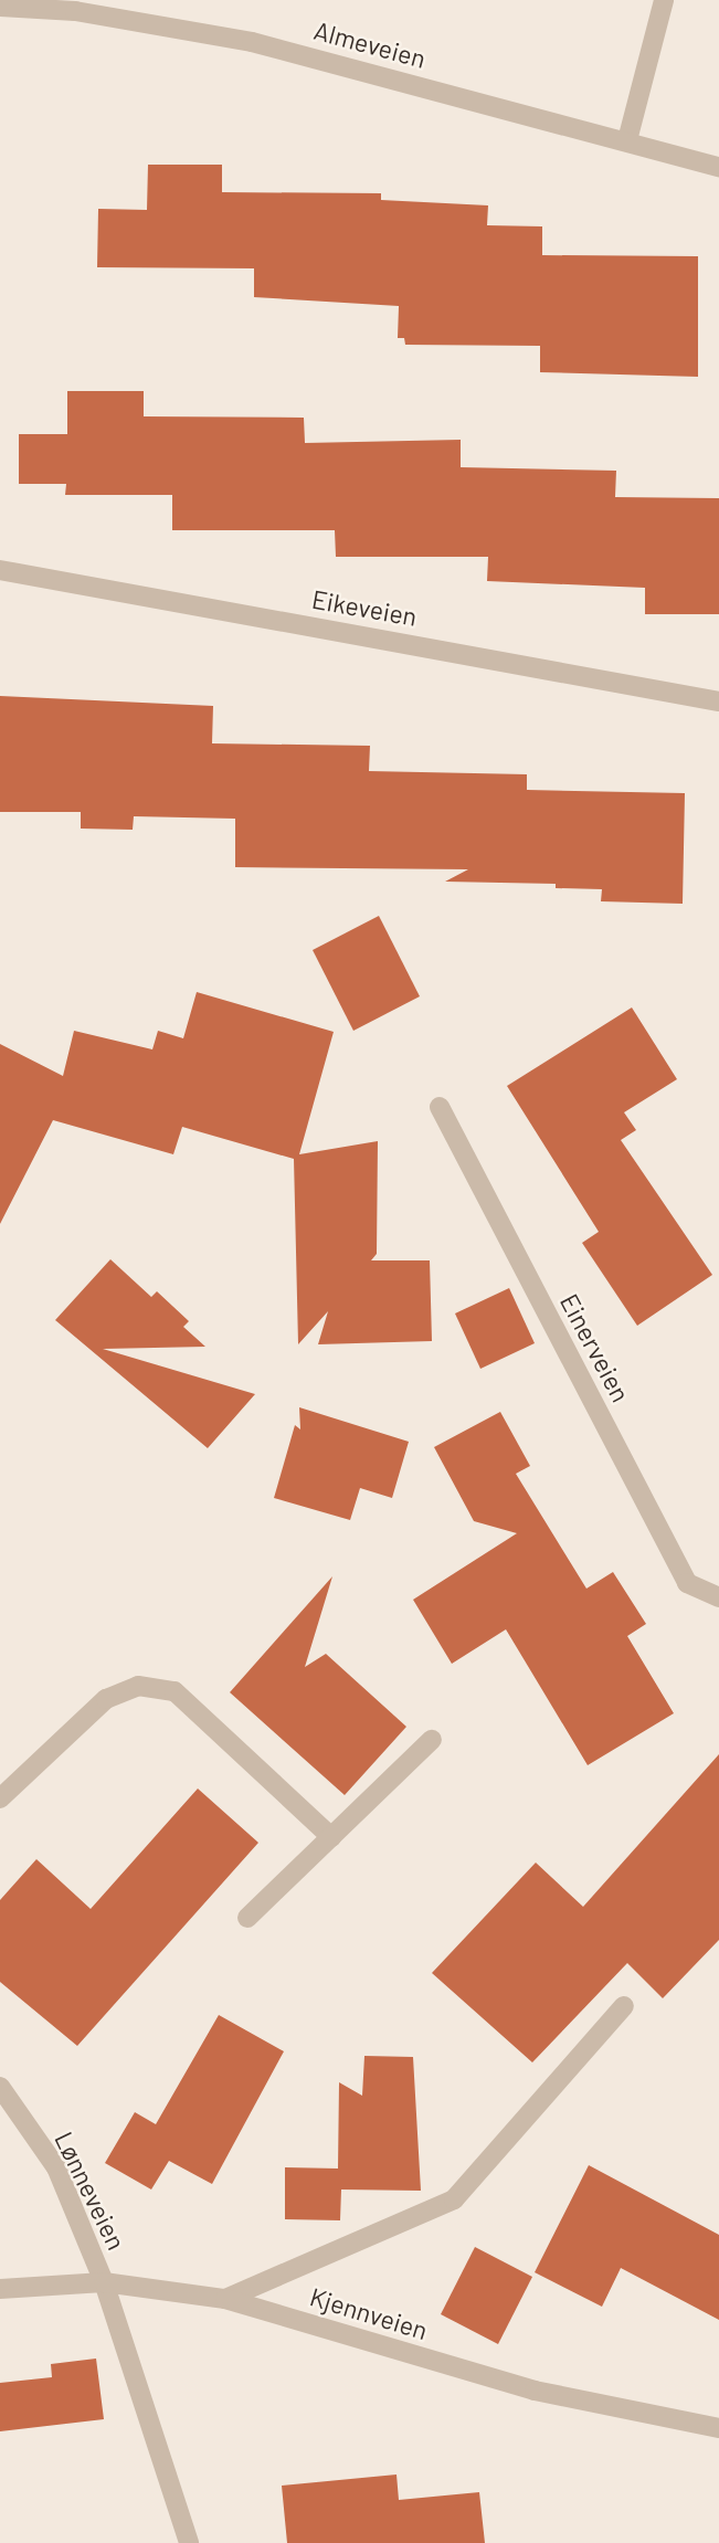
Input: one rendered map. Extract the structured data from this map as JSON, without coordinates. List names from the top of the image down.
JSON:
{
  "streets": {
    "street": [
      "Almeveien",
      "Eikeveien",
      "Einerveien",
      "Lønneveien",
      "Kjennveien"
    ]
  },
  "crossings": [
    ["Lønneveien", "Kjennveien"]
  ]
}
